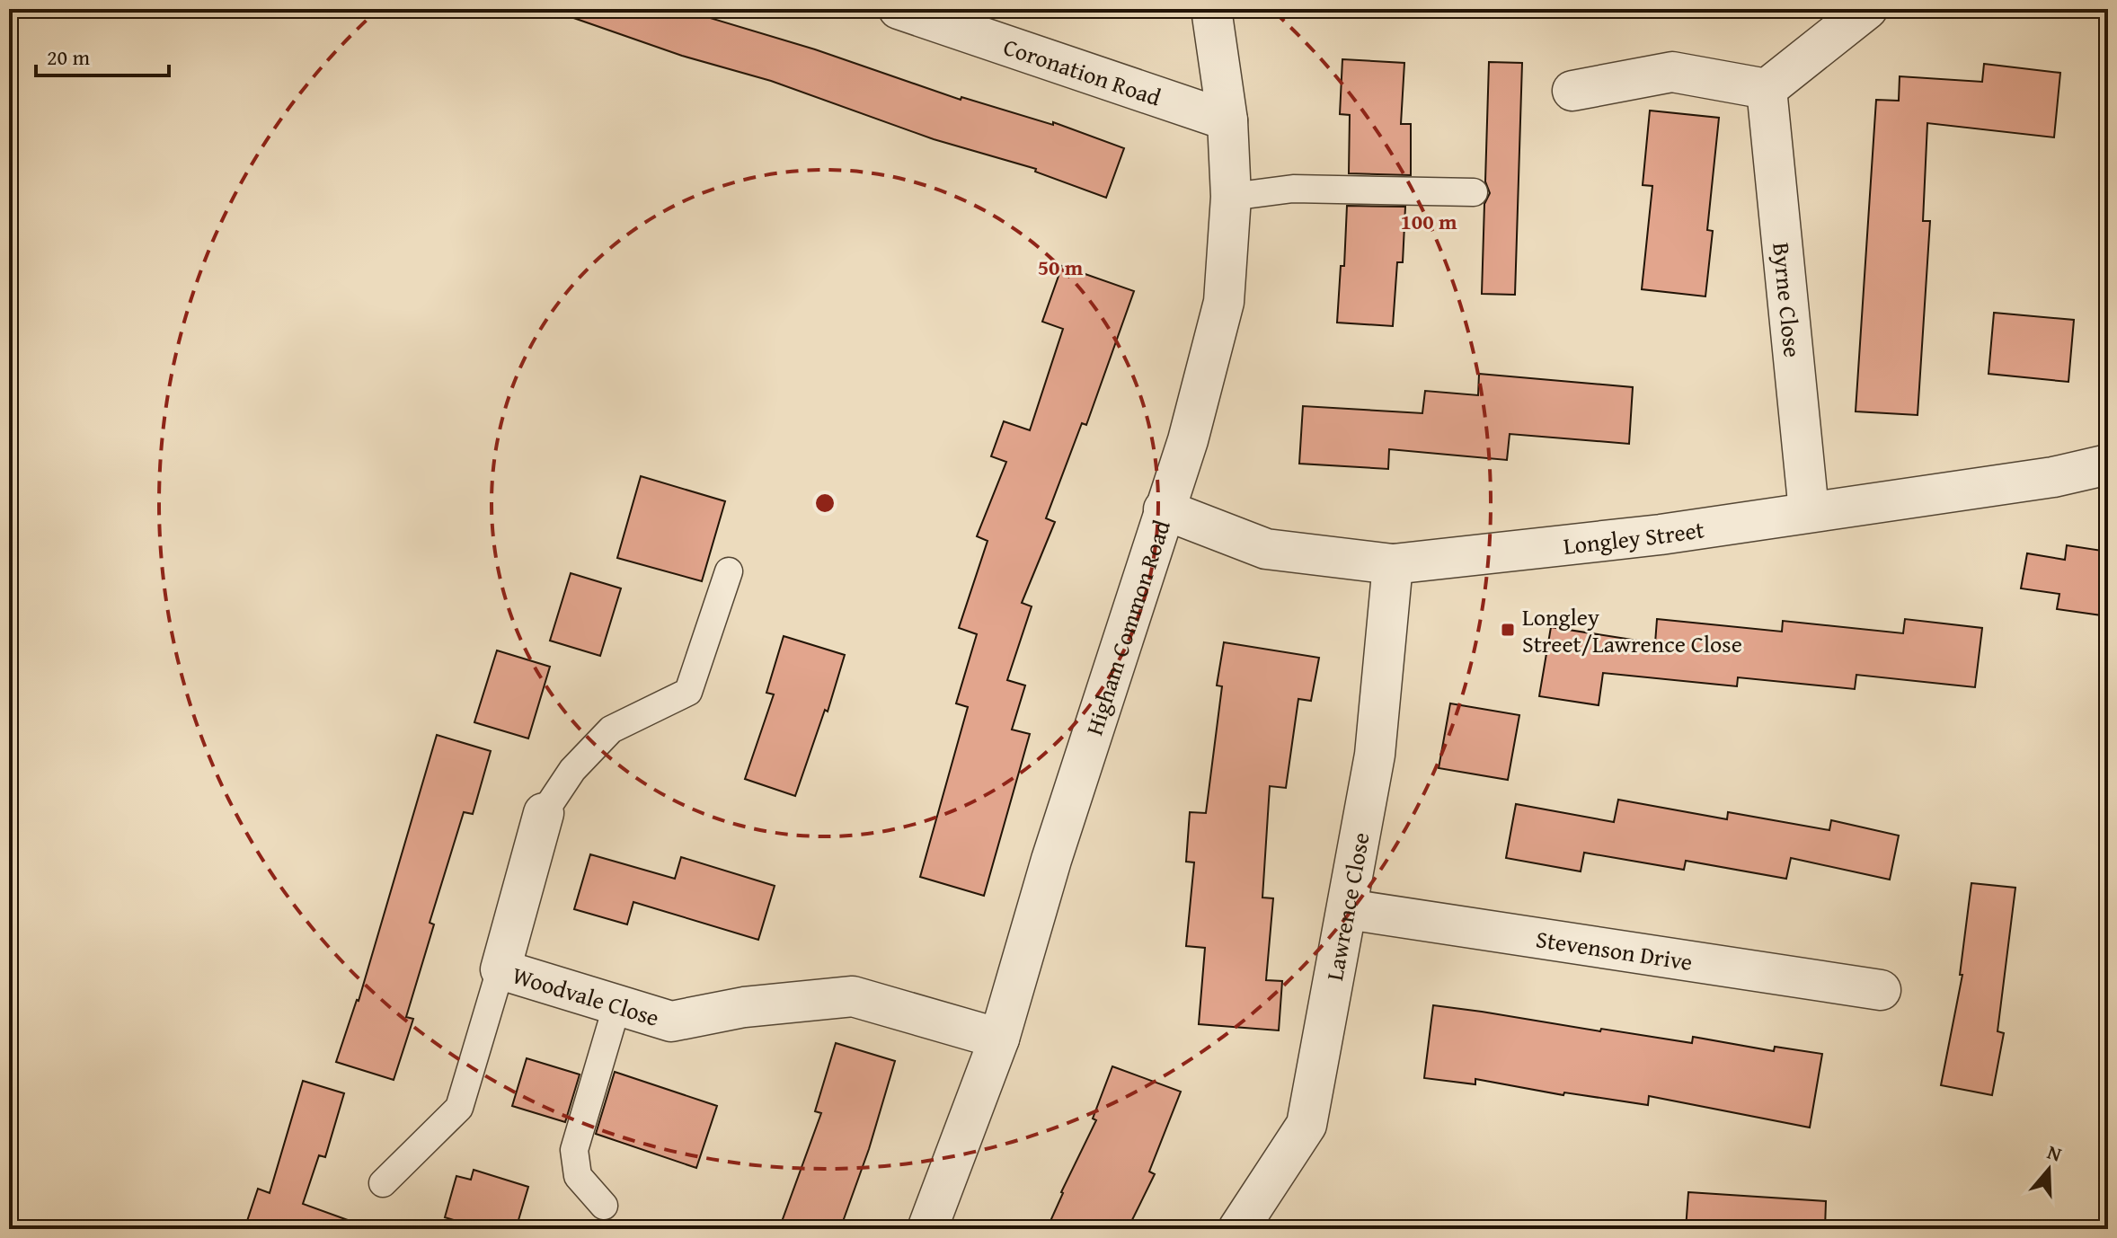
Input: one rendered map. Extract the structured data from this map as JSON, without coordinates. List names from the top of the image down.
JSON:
{
  "streets": {
    "street": [
      "Coronation Road",
      "Byrne Close",
      "Longley Street",
      "Higham Common Road",
      "Lawrence Close",
      "Stevenson Drive",
      "Woodvale Close"
    ]
  },
  "crossings": [
    ["Coronation Road", "Higham Common Road"],
    ["Byrne Close", "Longley Street"],
    ["Longley Street", "Higham Common Road"],
    ["Longley Street", "Lawrence Close"],
    ["Higham Common Road", "Woodvale Close"],
    ["Lawrence Close", "Stevenson Drive"]
  ],
  "places": {
    "transit": ["Longley Street/Lawrence Close"]
  },
  "scale_bar": "20 m",
  "north": "top",
  "rings": ["100 m", "50 m"]
}
